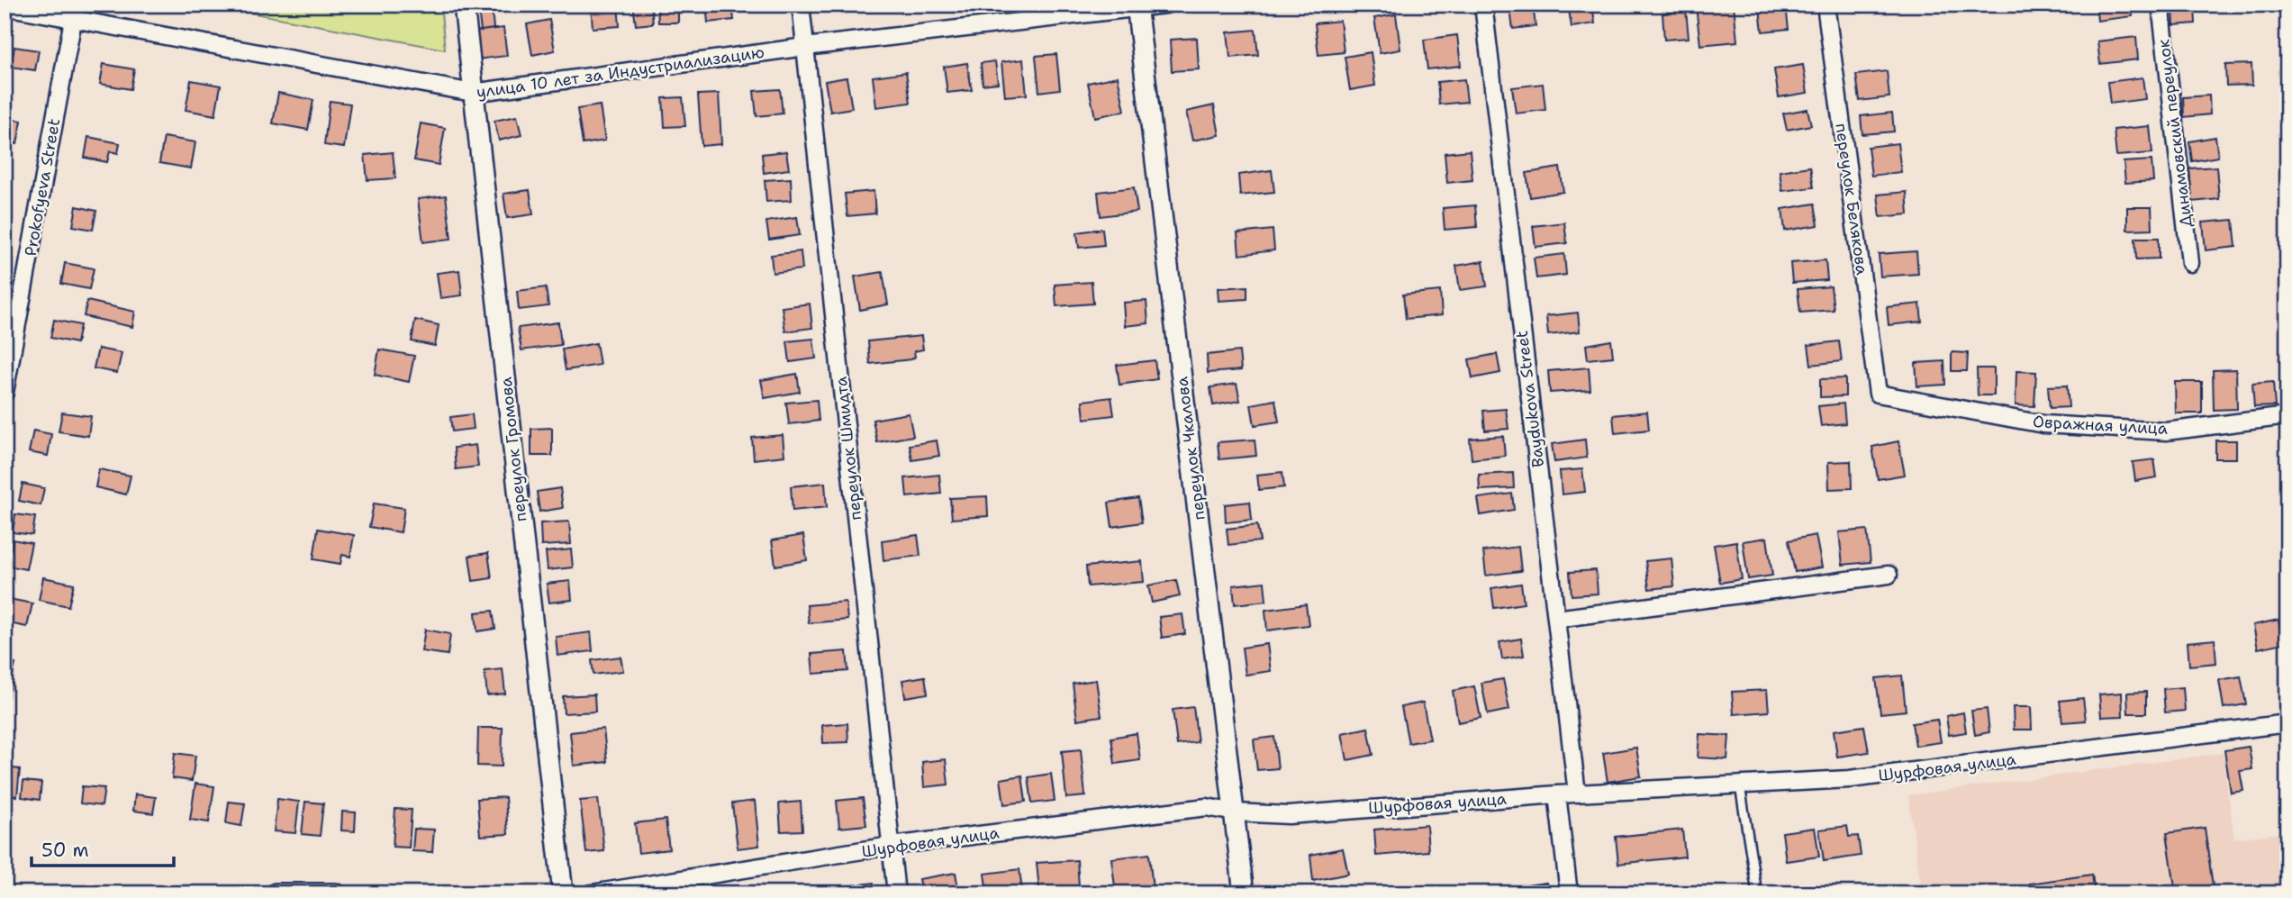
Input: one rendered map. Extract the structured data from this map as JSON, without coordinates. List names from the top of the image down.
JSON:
{
  "streets": {
    "street": [
      "улица 10 лет за Индустриализацию",
      "Динамовский переулок",
      "Prokofyeva Street",
      "переулок Белякова",
      "Baydukova Street",
      "Овражная улица",
      "переулок Шмидта",
      "переулок Чкалова",
      "переулок Громова",
      "Шурфовая улица"
    ]
  },
  "crossings": [
    ["улица 10 лет за Индустриализацию", "Prokofyeva Street"],
    ["улица 10 лет за Индустриализацию", "переулок Шмидта"],
    ["улица 10 лет за Индустриализацию", "переулок Чкалова"],
    ["улица 10 лет за Индустриализацию", "переулок Громова"],
    ["переулок Белякова", "Овражная улица"],
    ["Baydukova Street", "Шурфовая улица"],
    ["переулок Шмидта", "Шурфовая улица"],
    ["переулок Чкалова", "Шурфовая улица"]
  ],
  "scale_bar": "50 m"
}
